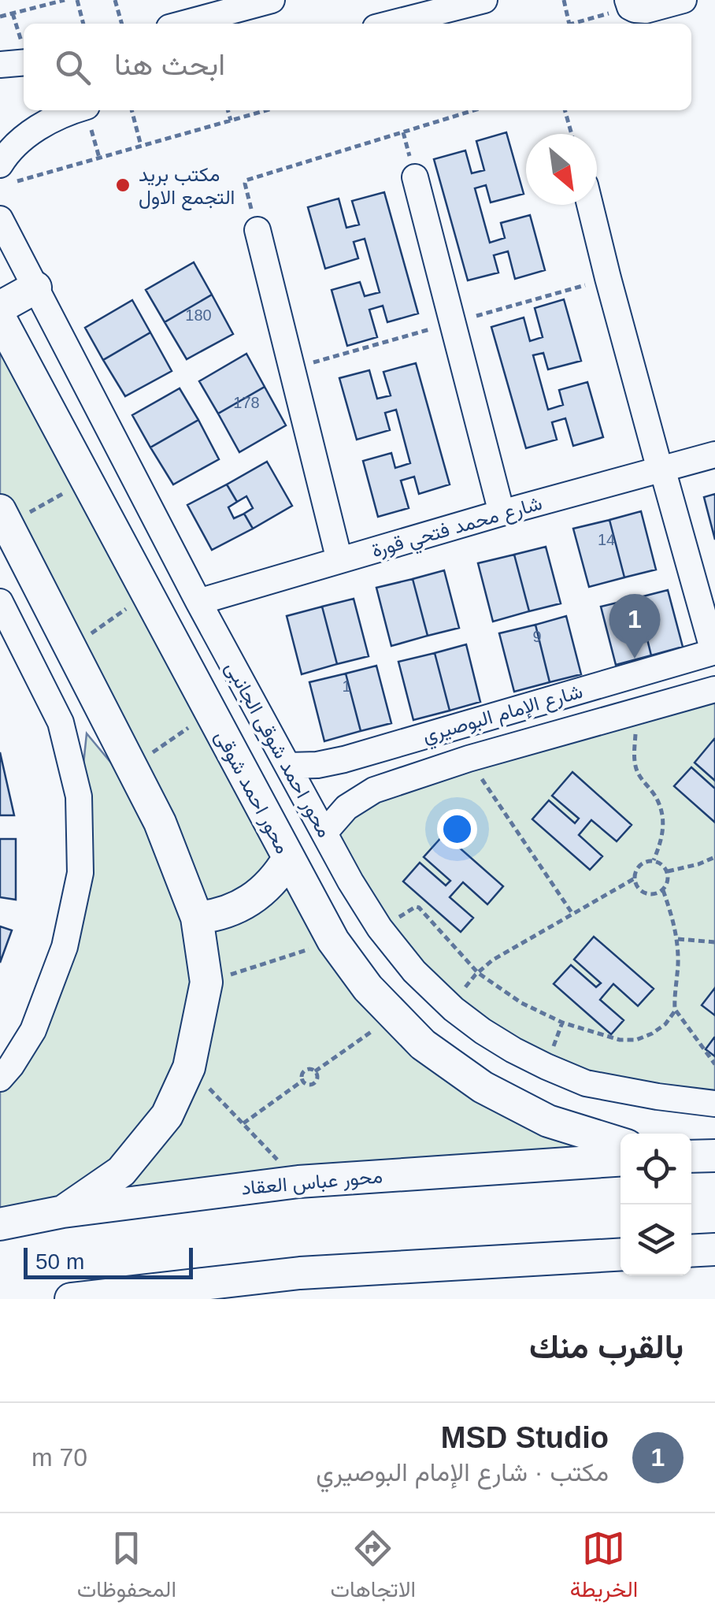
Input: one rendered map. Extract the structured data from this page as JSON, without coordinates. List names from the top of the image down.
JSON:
{
  "streets": {
    "main road": ["محور احمد شوقى", "محور عباس العقاد"],
    "street": ["شارع محمد فتحي قورة", "شارع الإمام البوصيري", "محور احمد شوقى الجانبى"]
  },
  "crossings": [
    ["شارع محمد فتحي قورة", "محور احمد شوقى الجانبى"],
    ["شارع الإمام البوصيري", "محور احمد شوقى الجانبى"]
  ],
  "places": ["مكتب بريد التجمع الاول"],
  "house_numbers": [
    "180",
    "178",
    "14",
    "9",
    "1"
  ],
  "scale_bar": "50 m",
  "north": "bottom right",
  "page": {
    "search": "ابحث هنا",
    "pins": "1",
    "scale": "50 m",
    "heading": "بالقرب منك",
    "list": [
      {
        "mark": "1",
        "name": "MSD Studio",
        "note": "مكتب · شارع الإمام البوصيري",
        "value": "70 m"
      }
    ],
    "nav": ["الخريطة", "الاتجاهات", "المحفوظات"]
  }
}
